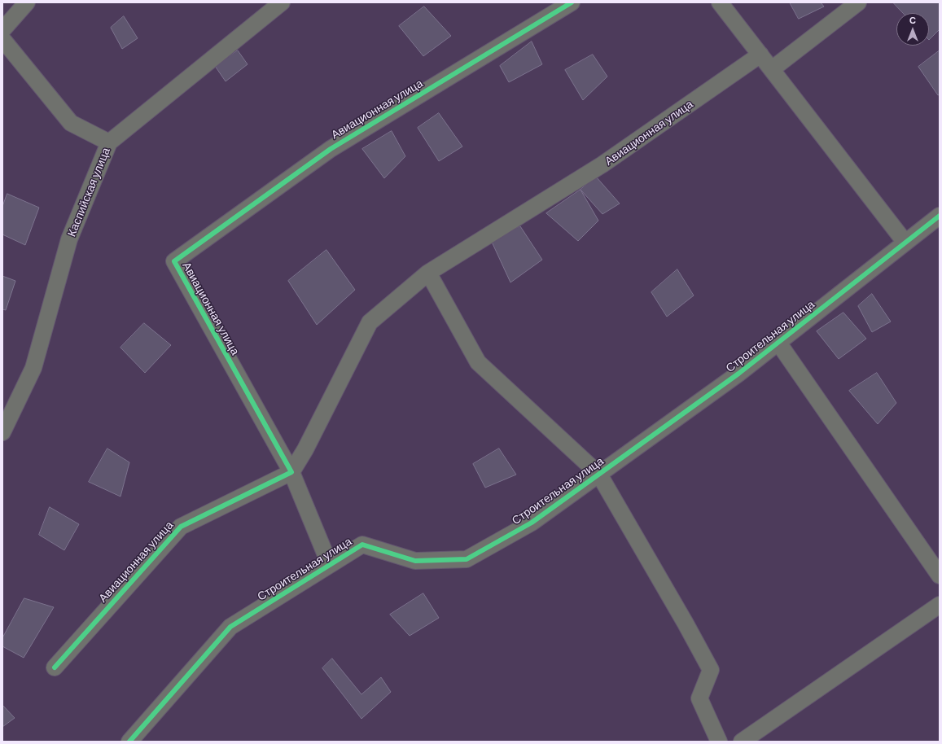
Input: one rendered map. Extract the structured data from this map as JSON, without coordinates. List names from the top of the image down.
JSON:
{
  "streets": {
    "street": ["Авиационная улица", "Каспийская улица", "Строительная улица"]
  },
  "north": "top"
}
